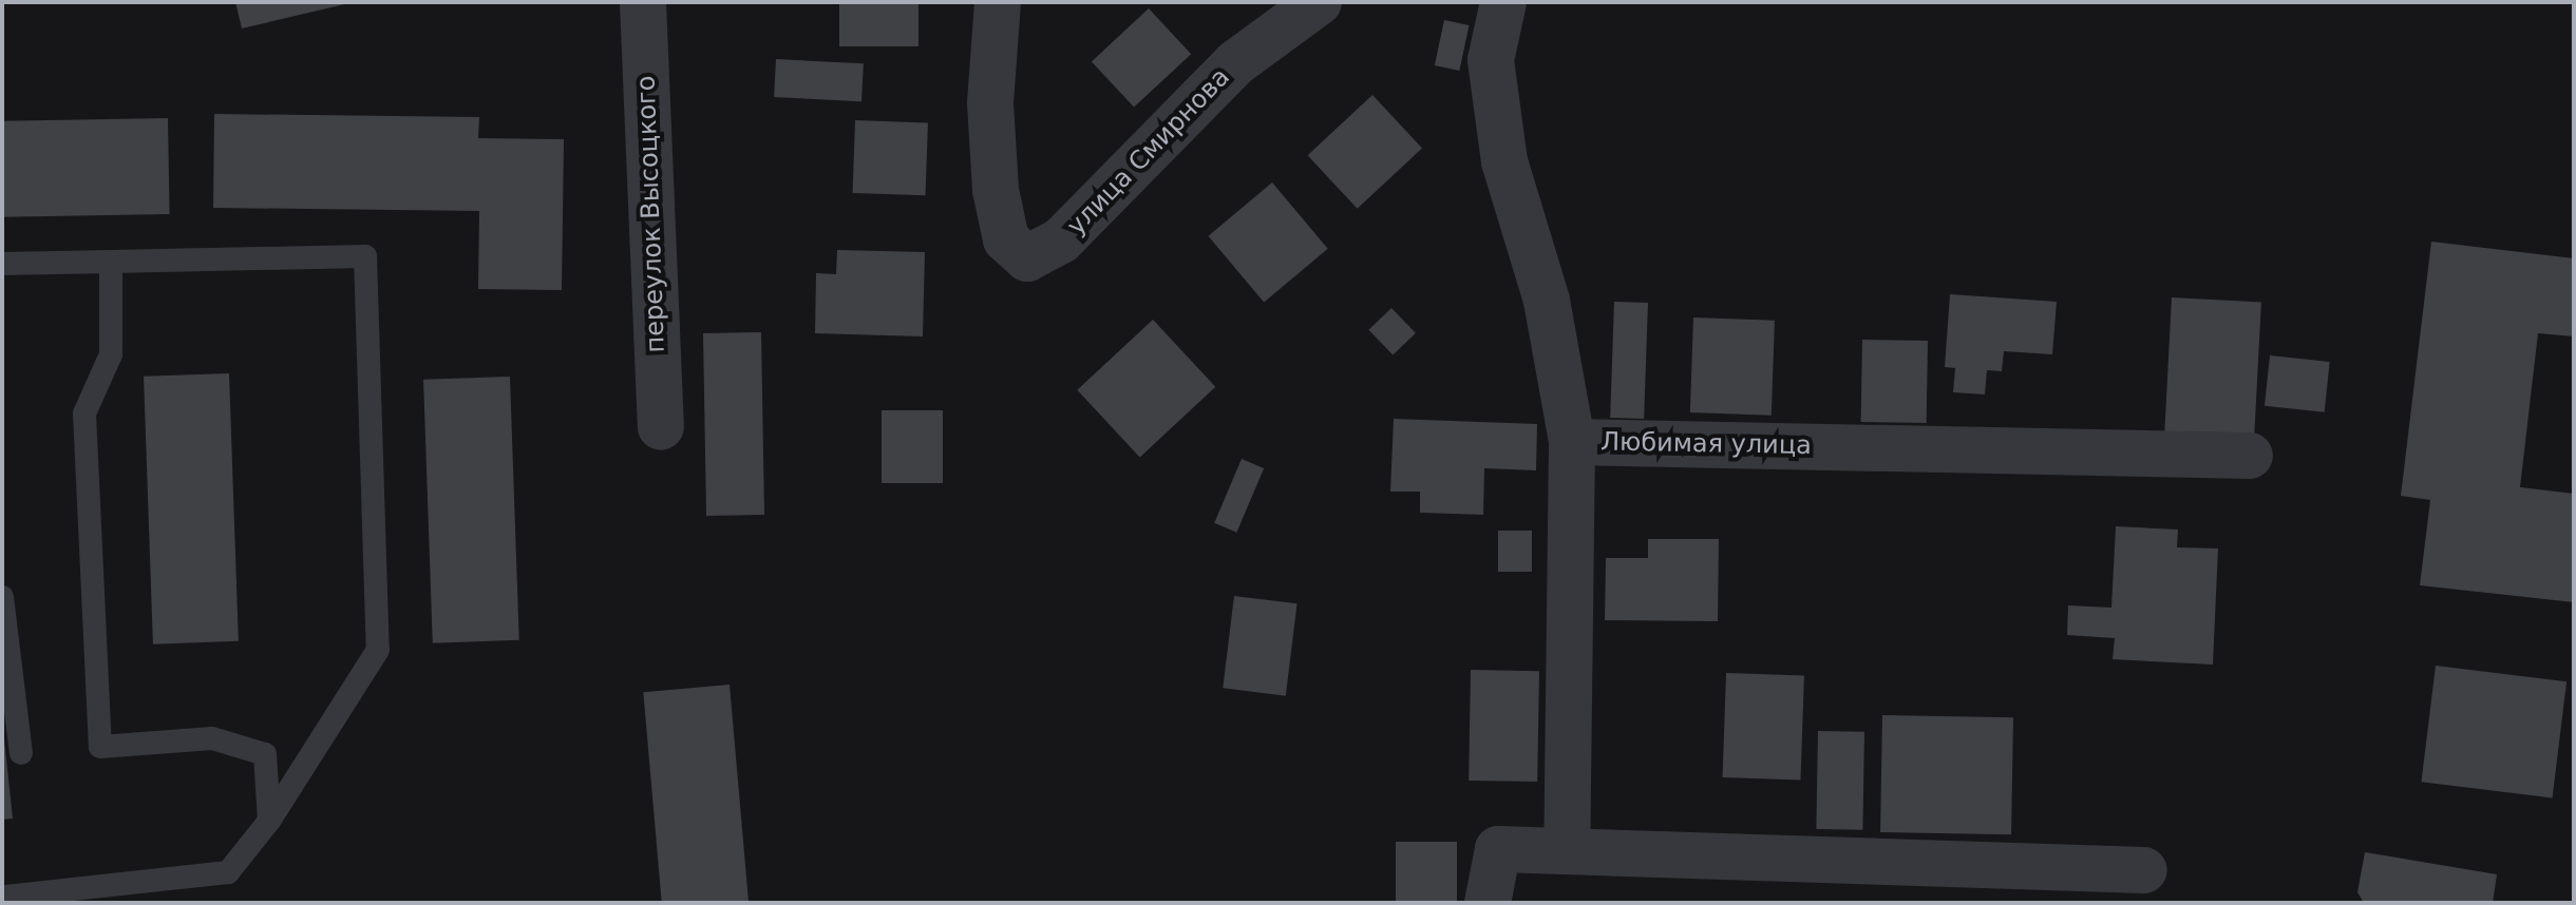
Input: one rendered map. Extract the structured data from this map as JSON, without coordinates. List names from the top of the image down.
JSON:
{
  "streets": {
    "street": ["улица Смирнова", "переулок Высоцкого", "Любимая улица"]
  }
}
